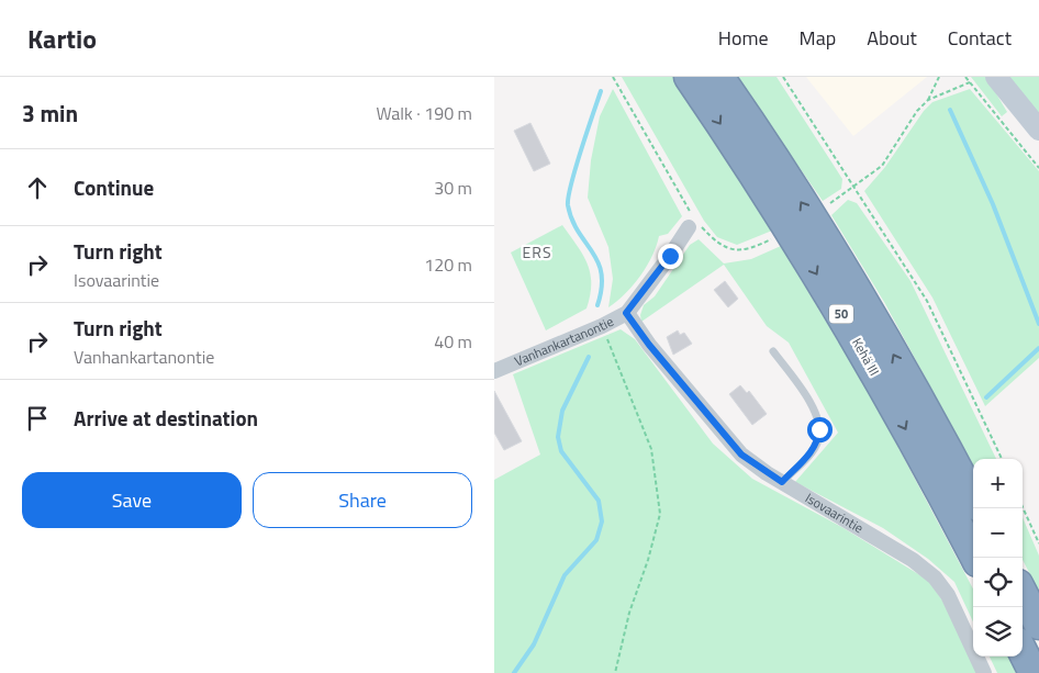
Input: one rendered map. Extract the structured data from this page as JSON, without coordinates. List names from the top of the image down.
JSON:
{
  "streets": {
    "highway": ["50", "Kehä III"],
    "street": ["Vanhankartanontie", "Isovaarintie"]
  },
  "crossings": [
    ["Vanhankartanontie", "Isovaarintie"]
  ],
  "districts": ["ERS"],
  "page": {
    "header": "Kartio",
    "nav": [
      "Home",
      "Map",
      "About",
      "Contact"
    ],
    "heading": ["3 min", "Walk · 190 m"],
    "list": [
      ["Continue", "30 m"],
      ["Turn right", "Isovaarintie", "120 m"],
      ["Turn right", "Vanhankartanontie", "40 m"],
      "Arrive at destination"
    ],
    "buttons": ["Save", "Share"],
    "map_buttons": ["+", "−"]
  }
}
